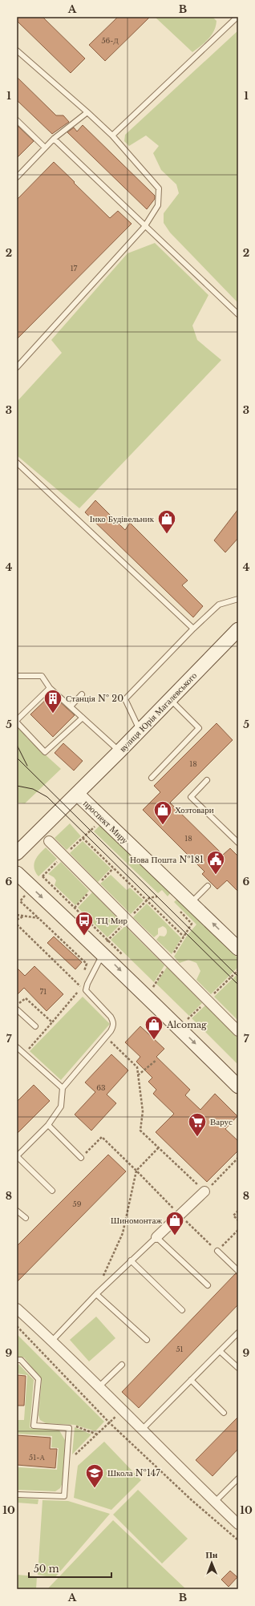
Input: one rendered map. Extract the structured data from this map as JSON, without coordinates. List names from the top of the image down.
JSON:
{
  "streets": {
    "street": ["вулиця Юрія Магалевського", "проспект Миру"]
  },
  "crossings": [
    ["вулиця Юрія Магалевського", "проспект Миру"]
  ],
  "places": {
    "shop": [
      "Інко Будівельник",
      "Хозтовари",
      "Alcomag",
      "Шиномонтаж"
    ],
    "building": ["Станція № 20"],
    "public building": ["Нова Пошта №181"],
    "bus stop": ["ТЦ Мир"],
    "supermarket": ["Варус"],
    "school or university": ["Школа №147"]
  },
  "house_numbers": [
    "56-Д",
    "17",
    "18",
    "18",
    "71",
    "63",
    "59",
    "51",
    "51-А"
  ],
  "scale_bar": "50 m",
  "north": "top",
  "grid": {
    "columns": ["A", "B"],
    "rows": [
      "1",
      "2",
      "3",
      "4",
      "5",
      "6",
      "7",
      "8",
      "9",
      "10"
    ]
  }
}
